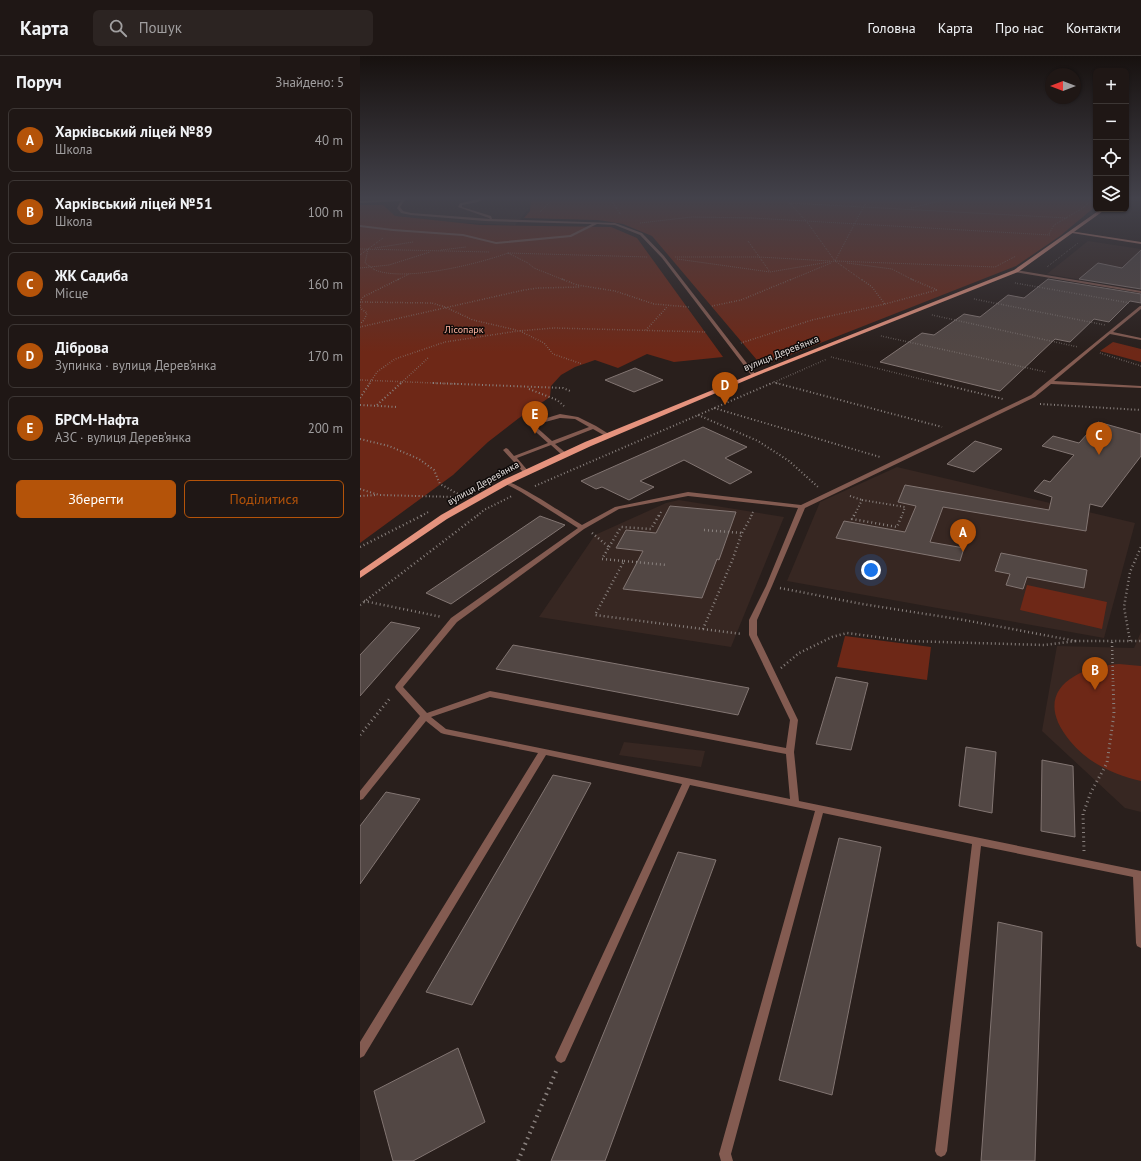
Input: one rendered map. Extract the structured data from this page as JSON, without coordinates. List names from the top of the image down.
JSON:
{
  "streets": {
    "main road": ["вулиця Дерев’янка"]
  },
  "parks": ["Лісопарк"],
  "north": "left",
  "page": {
    "header": "Карта",
    "search": "Пошук",
    "nav": [
      "Головна",
      "Карта",
      "Про нас",
      "Контакти"
    ],
    "heading": ["Поруч", "Знайдено: 5"],
    "map_buttons": ["+", "−"],
    "list": [
      {
        "mark": "A",
        "name": "Харківський ліцей №89",
        "note": "Школа",
        "value": "40 m"
      },
      {
        "mark": "B",
        "name": "Харківський ліцей №51",
        "note": "Школа",
        "value": "100 m"
      },
      {
        "mark": "C",
        "name": "ЖК Садиба",
        "note": "Місце",
        "value": "160 m"
      },
      {
        "mark": "D",
        "name": "Діброва",
        "note": "Зупинка · вулиця Дерев’янка",
        "value": "170 m"
      },
      {
        "mark": "E",
        "name": "БРСМ-Нафта",
        "note": "АЗС · вулиця Дерев’янка",
        "value": "200 m"
      }
    ],
    "pins": [
      "D",
      "E",
      "C",
      "A",
      "B"
    ],
    "buttons": ["Зберегти", "Поділитися"]
  }
}
